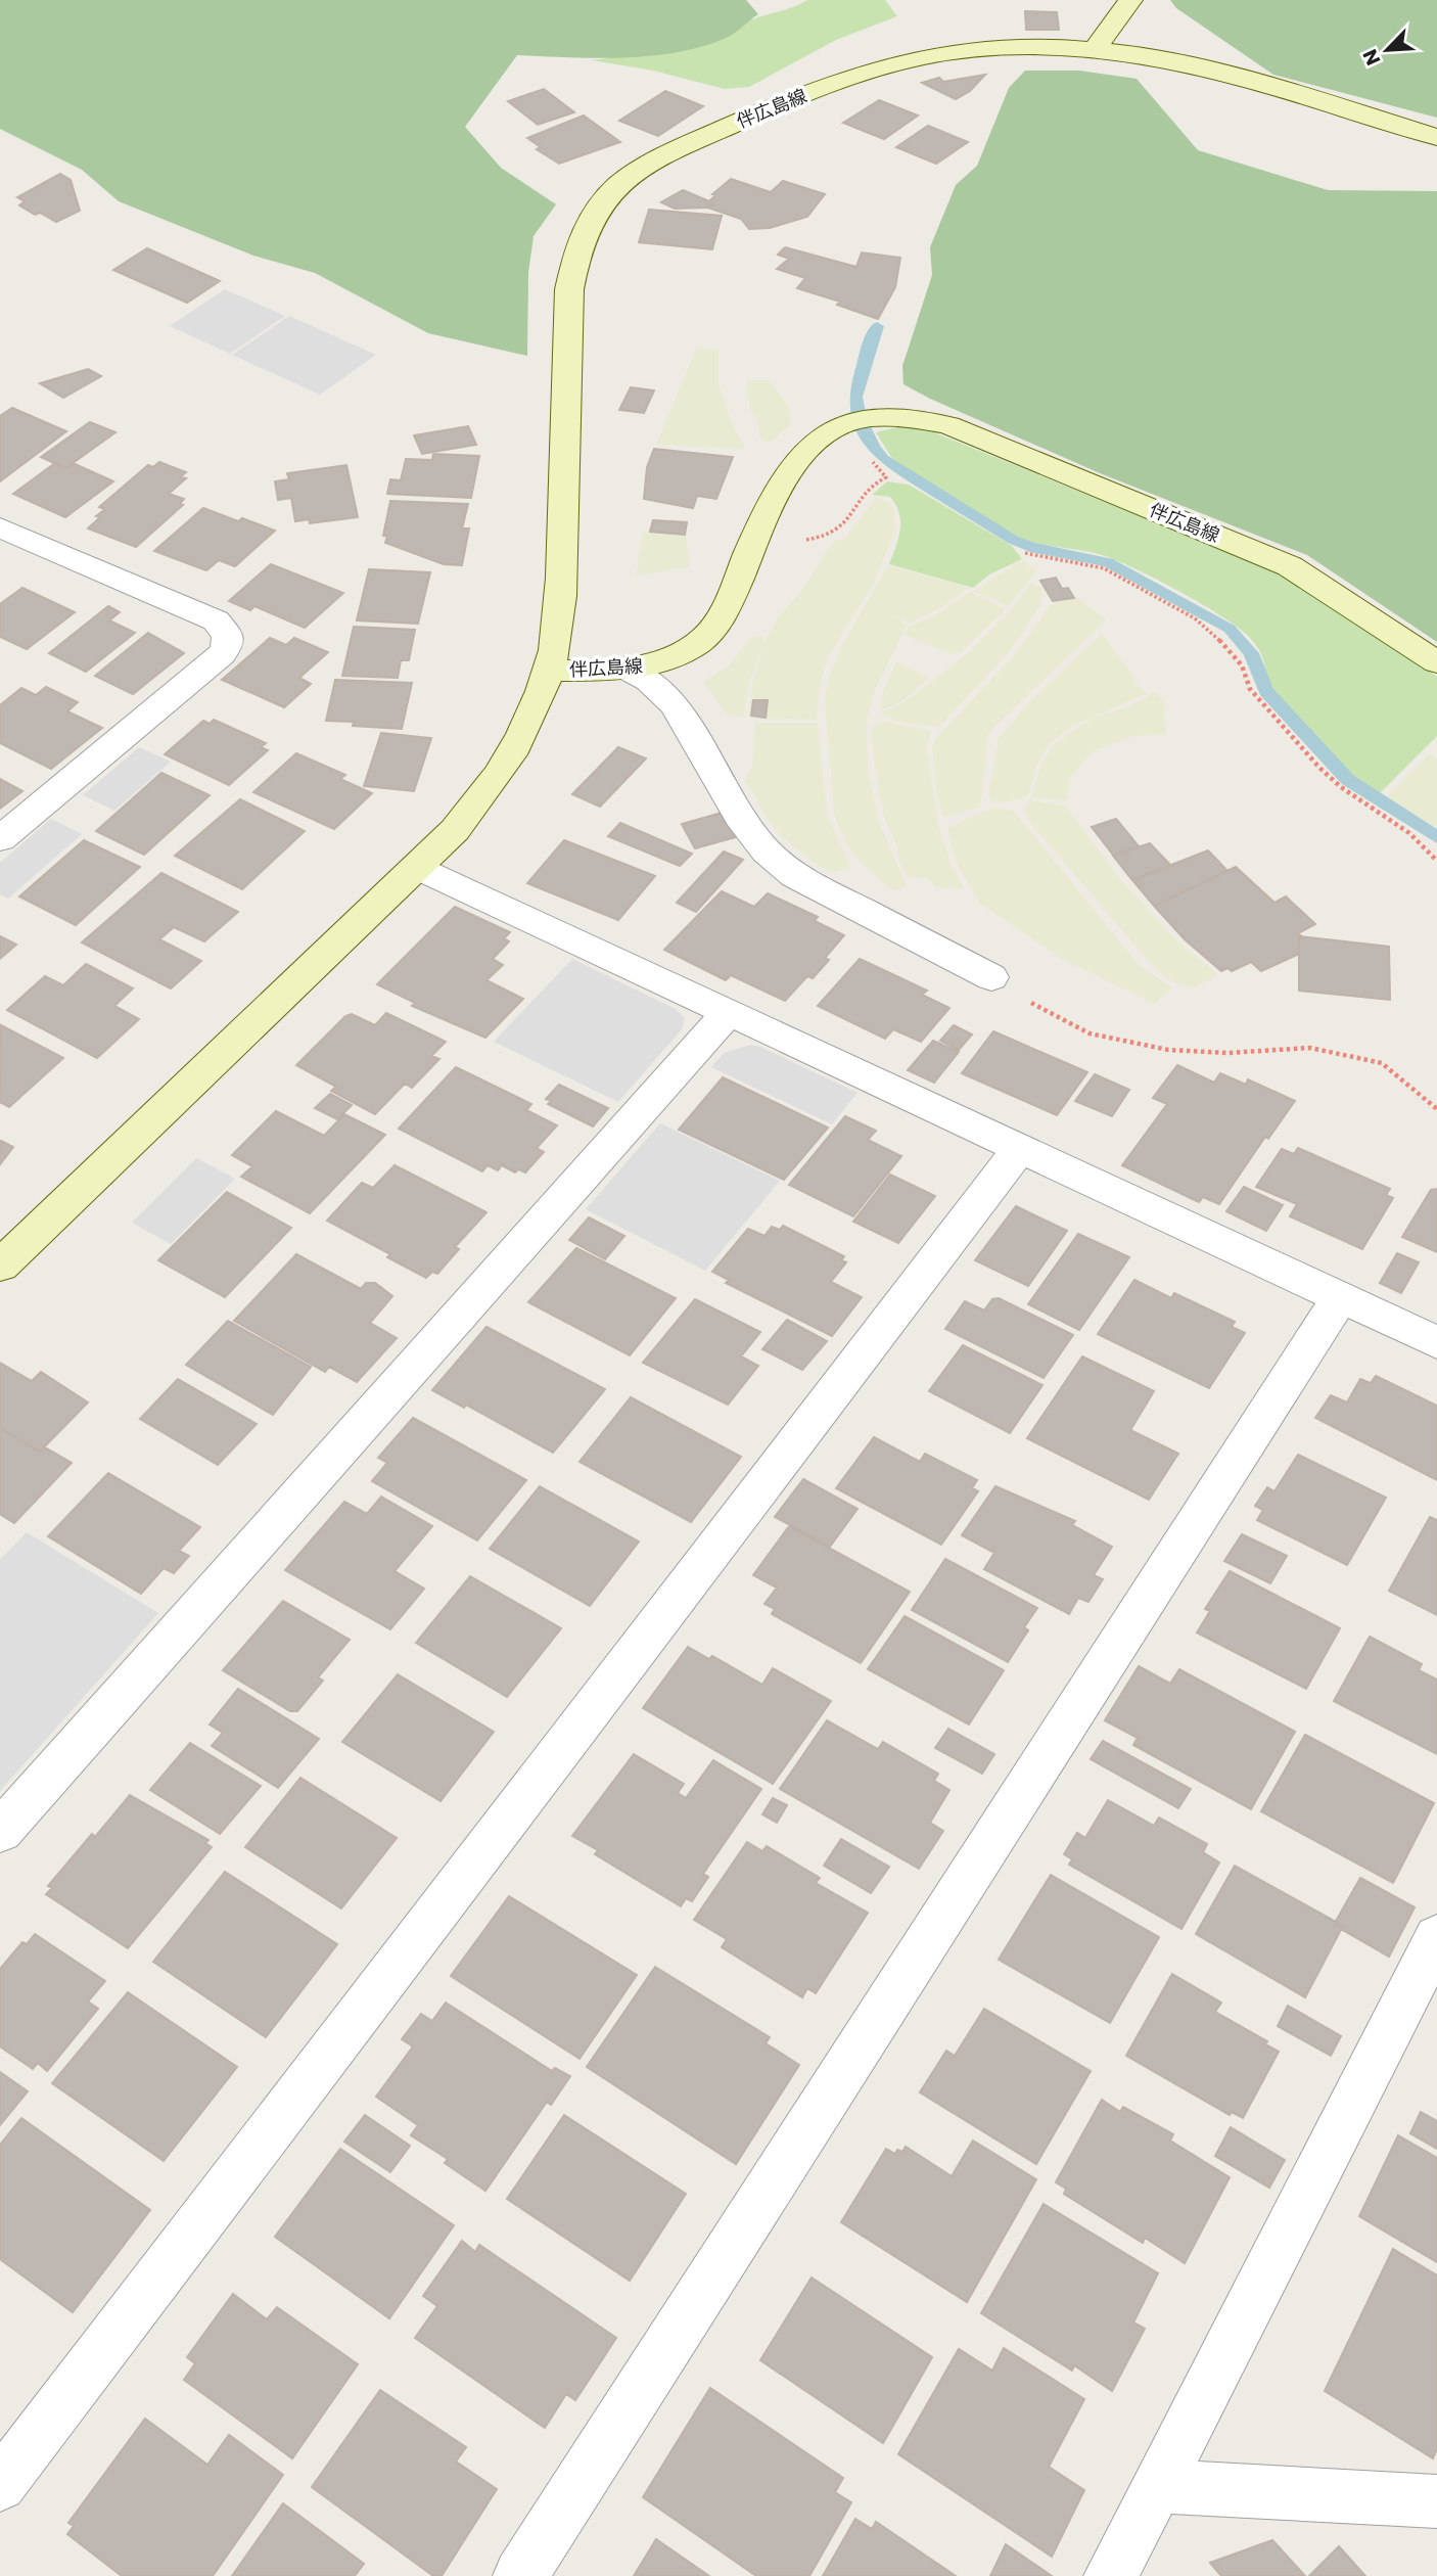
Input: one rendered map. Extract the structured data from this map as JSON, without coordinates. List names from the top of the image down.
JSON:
{
  "streets": {
    "main road": ["伴広島線"]
  },
  "north": "bottom left"
}
